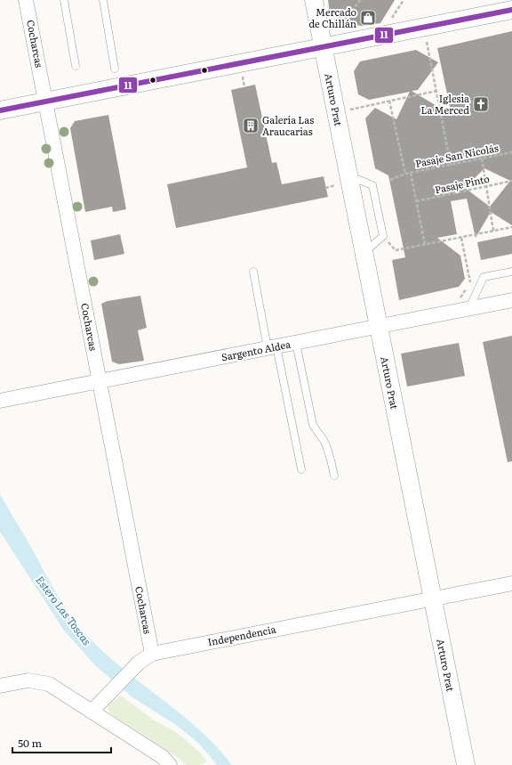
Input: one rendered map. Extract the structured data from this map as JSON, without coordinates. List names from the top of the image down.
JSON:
{
  "streets": {
    "street": [
      "Cocharcas",
      "Arturo Prat",
      "Sargento Aldea",
      "Independencia"
    ],
    "path": ["Pasaje San Nicolás", "Pasaje Pinto"]
  },
  "crossings": [
    ["Cocharcas", "Sargento Aldea"],
    ["Cocharcas", "Independencia"],
    ["Arturo Prat", "Sargento Aldea"],
    ["Arturo Prat", "Independencia"]
  ],
  "water": ["Estero Las Toscas"],
  "places": {
    "shop": ["Mercado de Chillán"],
    "church": ["Iglesia La Merced"],
    "building": ["Galería Las Araucarias"]
  },
  "lines": ["transit line 11"],
  "scale_bar": "50 m"
}
